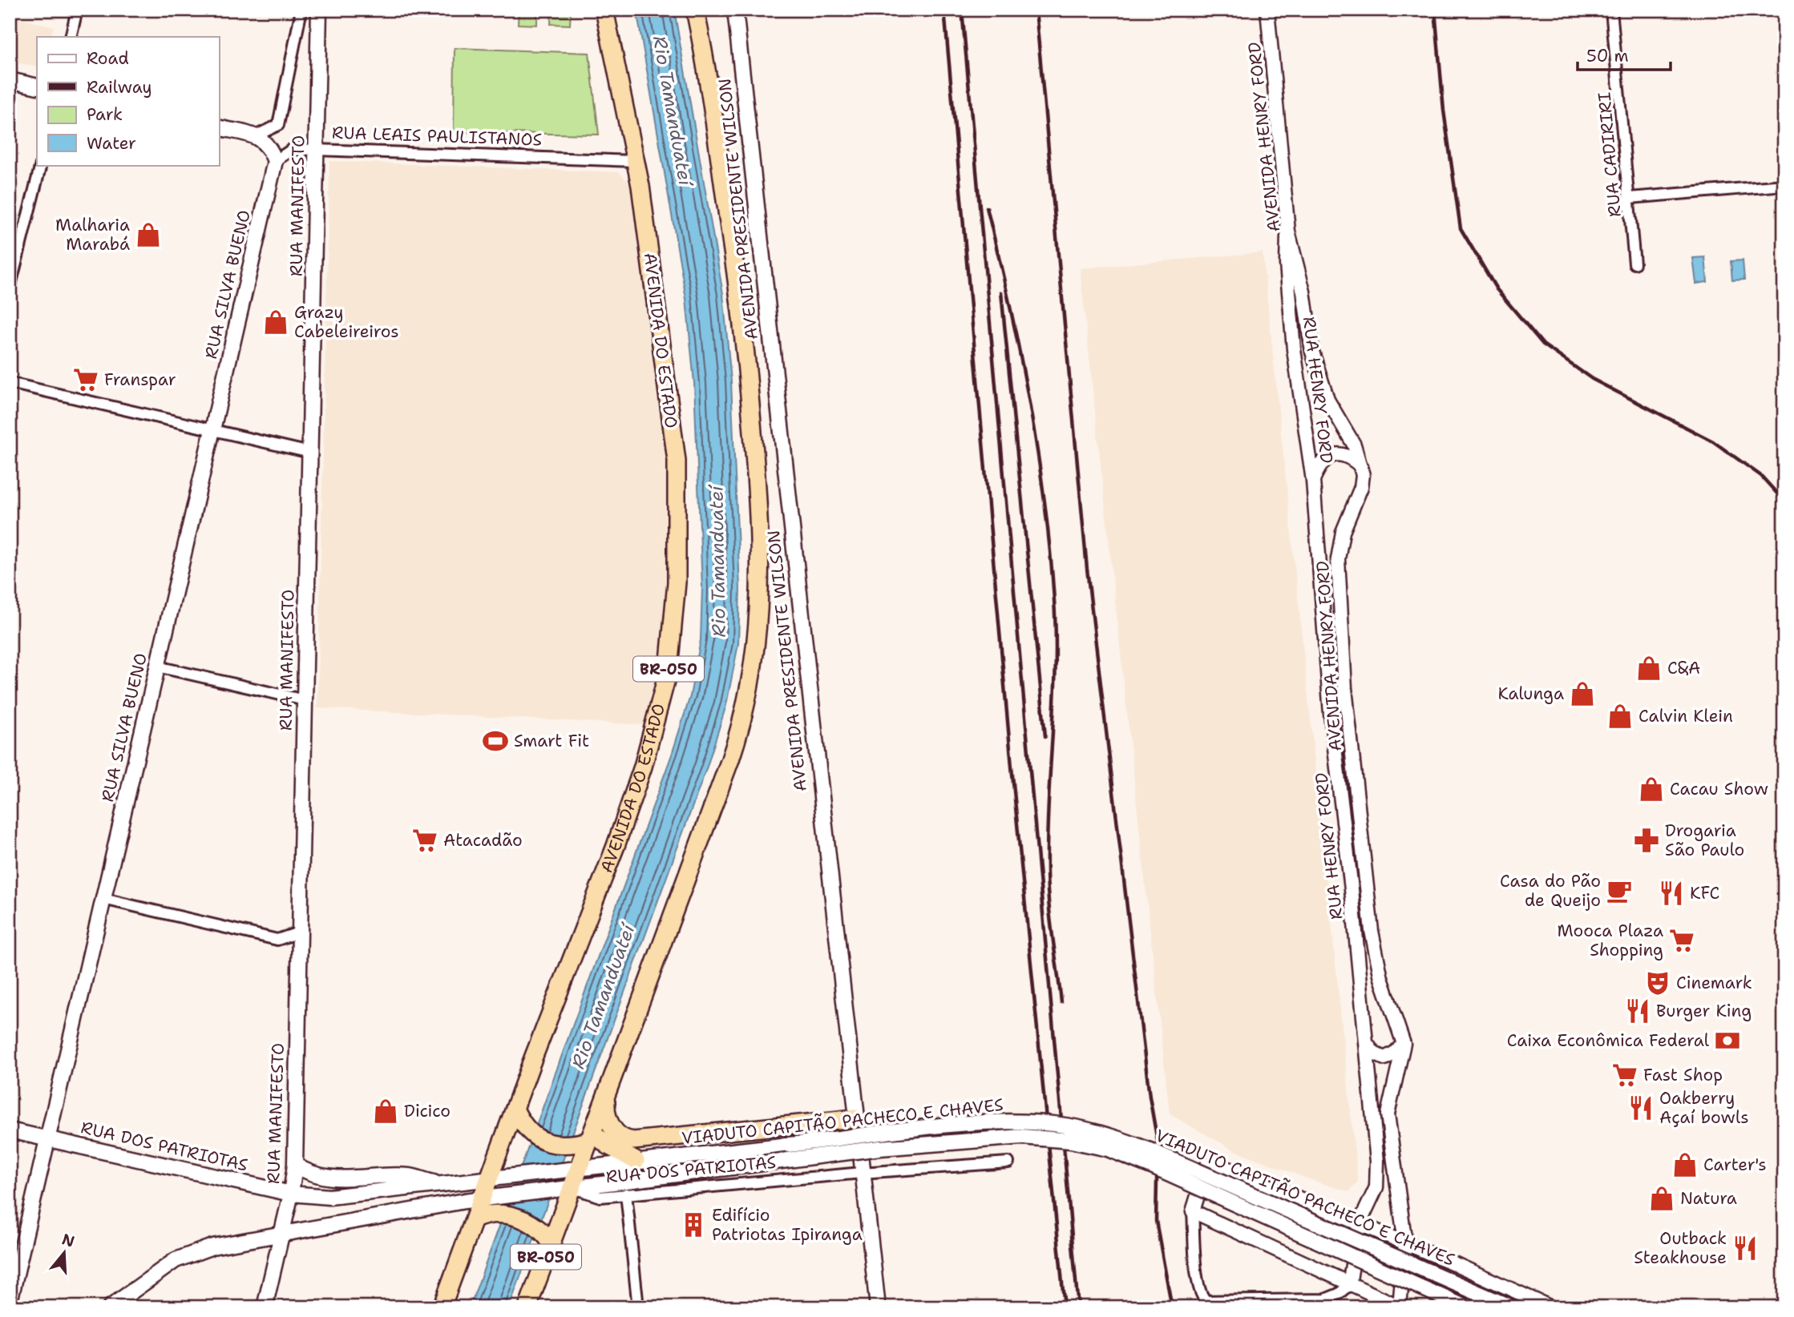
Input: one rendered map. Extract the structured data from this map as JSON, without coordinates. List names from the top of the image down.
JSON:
{
  "streets": {
    "highway": ["AVENIDA DO ESTADO", "BR-050"],
    "main road": [
      "RUA MANIFESTO",
      "AVENIDA PRESIDENTE WILSON",
      "RUA SILVA BUENO",
      "VIADUTO CAPITÃO PACHECO E CHAVES",
      "RUA DOS PATRIOTAS"
    ],
    "street": [
      "RUA LEAIS PAULISTANOS",
      "AVENIDA HENRY FORD",
      "RUA CADIRIRI",
      "RUA HENRY FORD"
    ]
  },
  "crossings": [
    ["RUA LEAIS PAULISTANOS", "RUA MANIFESTO"],
    ["RUA LEAIS PAULISTANOS", "RUA SILVA BUENO"],
    ["RUA LEAIS PAULISTANOS", "AVENIDA DO ESTADO"],
    ["AVENIDA HENRY FORD", "RUA HENRY FORD"],
    ["RUA MANIFESTO", "RUA DOS PATRIOTAS"],
    ["AVENIDA PRESIDENTE WILSON", "RUA DOS PATRIOTAS"],
    ["RUA SILVA BUENO", "RUA DOS PATRIOTAS"],
    ["AVENIDA DO ESTADO", "RUA DOS PATRIOTAS"],
    ["BR-050", "VIADUTO CAPITÃO PACHECO E CHAVES"],
    ["BR-050", "RUA DOS PATRIOTAS"],
    ["VIADUTO CAPITÃO PACHECO E CHAVES", "RUA DOS PATRIOTAS"]
  ],
  "water": ["Rio Tamanduateí"],
  "places": {
    "shop": [
      "Malharia Marabá",
      "Grazy Cabeleireiros",
      "C&A",
      "Kalunga",
      "Calvin Klein",
      "Cacau Show",
      "Dicico",
      "Carter's",
      "Natura"
    ],
    "supermarket": [
      "Franspar",
      "Atacadão",
      "Mooca Plaza Shopping",
      "Fast Shop"
    ],
    "sports": ["Smart Fit"],
    "pharmacy": ["Drogaria São Paulo"],
    "cafe": ["Casa do Pão de Queijo"],
    "restaurant": [
      "KFC",
      "Burger King",
      "Oakberry Açaí bowls",
      "Outback Steakhouse"
    ],
    "theatre": ["Cinemark"],
    "bank": ["Caixa Econômica Federal"],
    "building": ["Edifício Patriotas Ipiranga"]
  },
  "legend": [
    "Road",
    "Railway",
    "Park",
    "Water"
  ],
  "scale_bar": "50 m",
  "north": "top"
}
